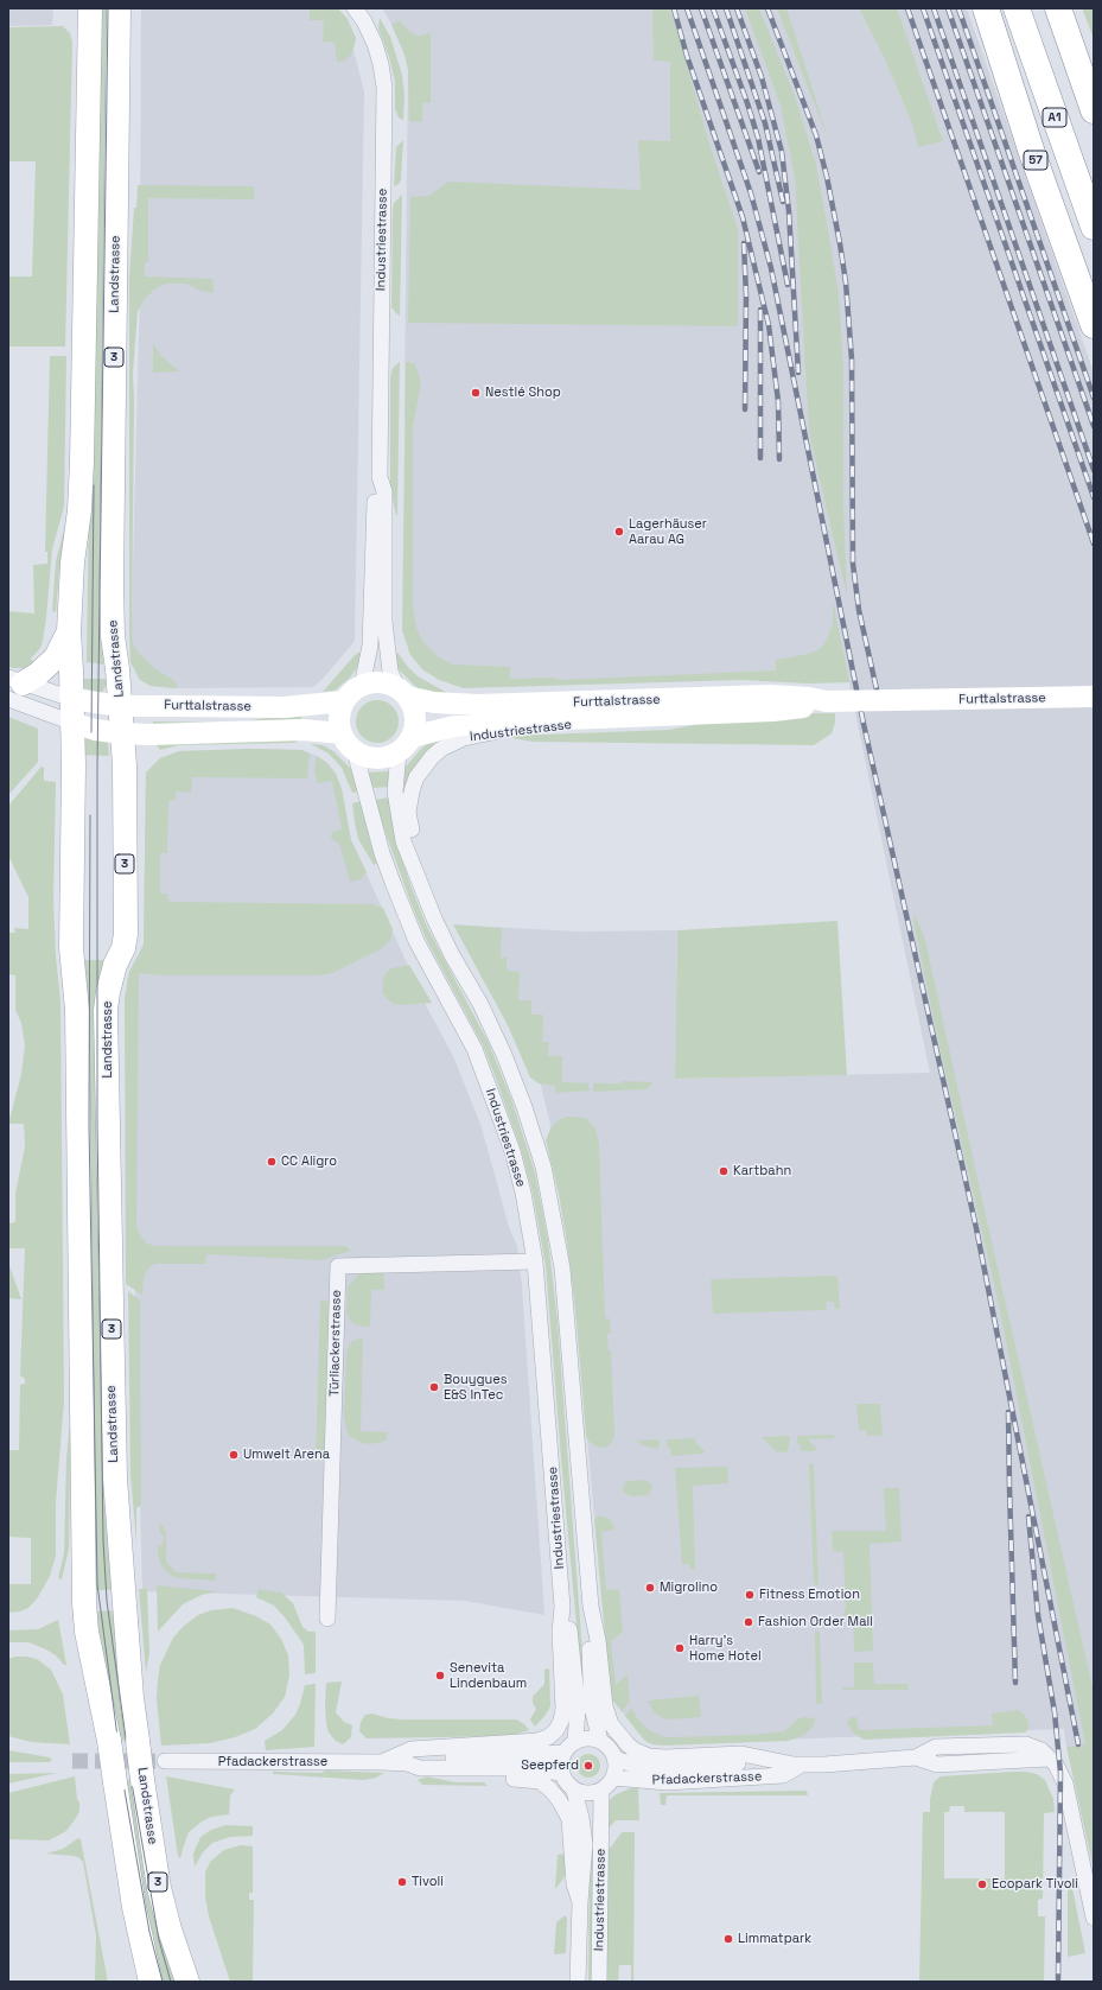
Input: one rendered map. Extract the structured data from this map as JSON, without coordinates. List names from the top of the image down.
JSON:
{
  "streets": {
    "highway": ["A1", "57"],
    "main road": ["Landstrasse", "3", "Furttalstrasse"],
    "street": ["Industriestrasse", "Türliackerstrasse", "Pfadackerstrasse"]
  },
  "crossings": [
    ["Industriestrasse", "Furttalstrasse"],
    ["Industriestrasse", "Türliackerstrasse"],
    ["Industriestrasse", "Pfadackerstrasse"],
    ["Landstrasse", "Furttalstrasse"]
  ],
  "places": [
    "Nestlé Shop",
    "Lagerhäuser Aarau AG",
    "CC Aligro",
    "Kartbahn",
    "Bouygues E&S InTec",
    "Umwelt Arena",
    "Migrolino",
    "Fitness Emotion",
    "Fashion Order Mall",
    "Harry's Home Hotel",
    "Senevita Lindenbaum",
    "Seepferd",
    "Tivoli",
    "Ecopark Tivoli",
    "Limmatpark"
  ]
}
